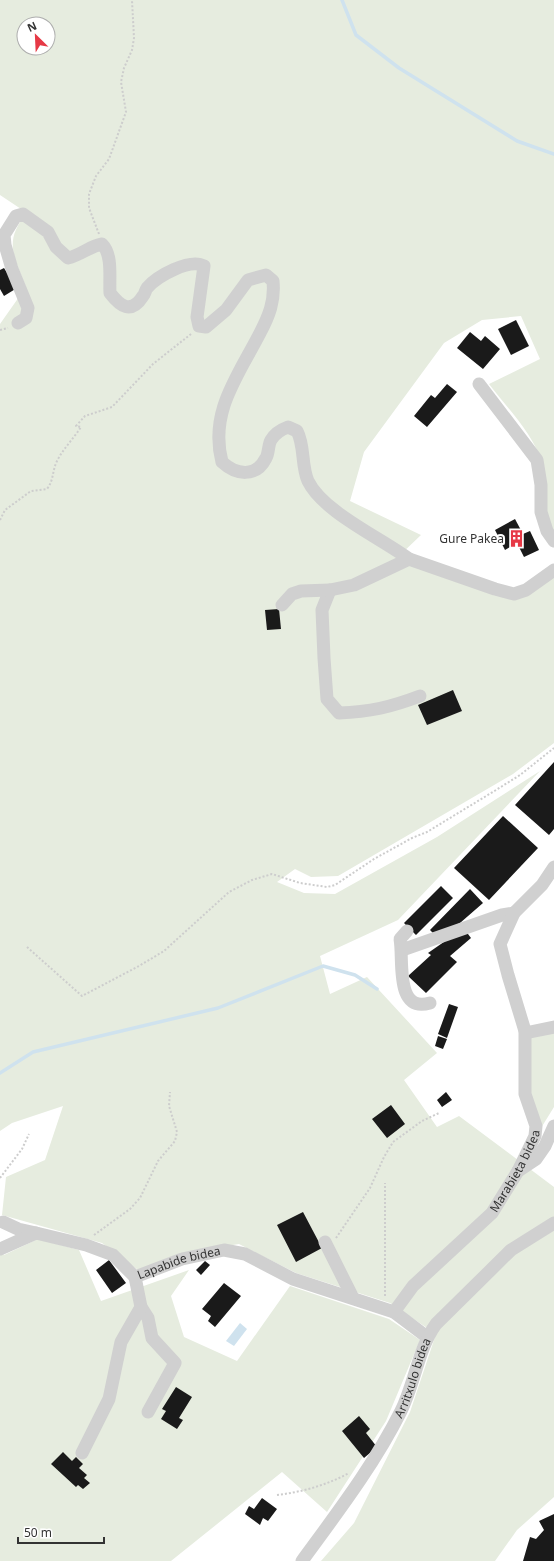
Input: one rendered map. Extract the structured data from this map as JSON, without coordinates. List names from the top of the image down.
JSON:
{
  "streets": {
    "street": ["Marabieta bidea", "Lapabide bidea", "Arritxulo bidea"]
  },
  "crossings": [
    ["Marabieta bidea", "Lapabide bidea"],
    ["Lapabide bidea", "Arritxulo bidea"]
  ],
  "places": {
    "building": ["Gure Pakea"]
  },
  "scale_bar": "50 m",
  "north": "top left"
}
